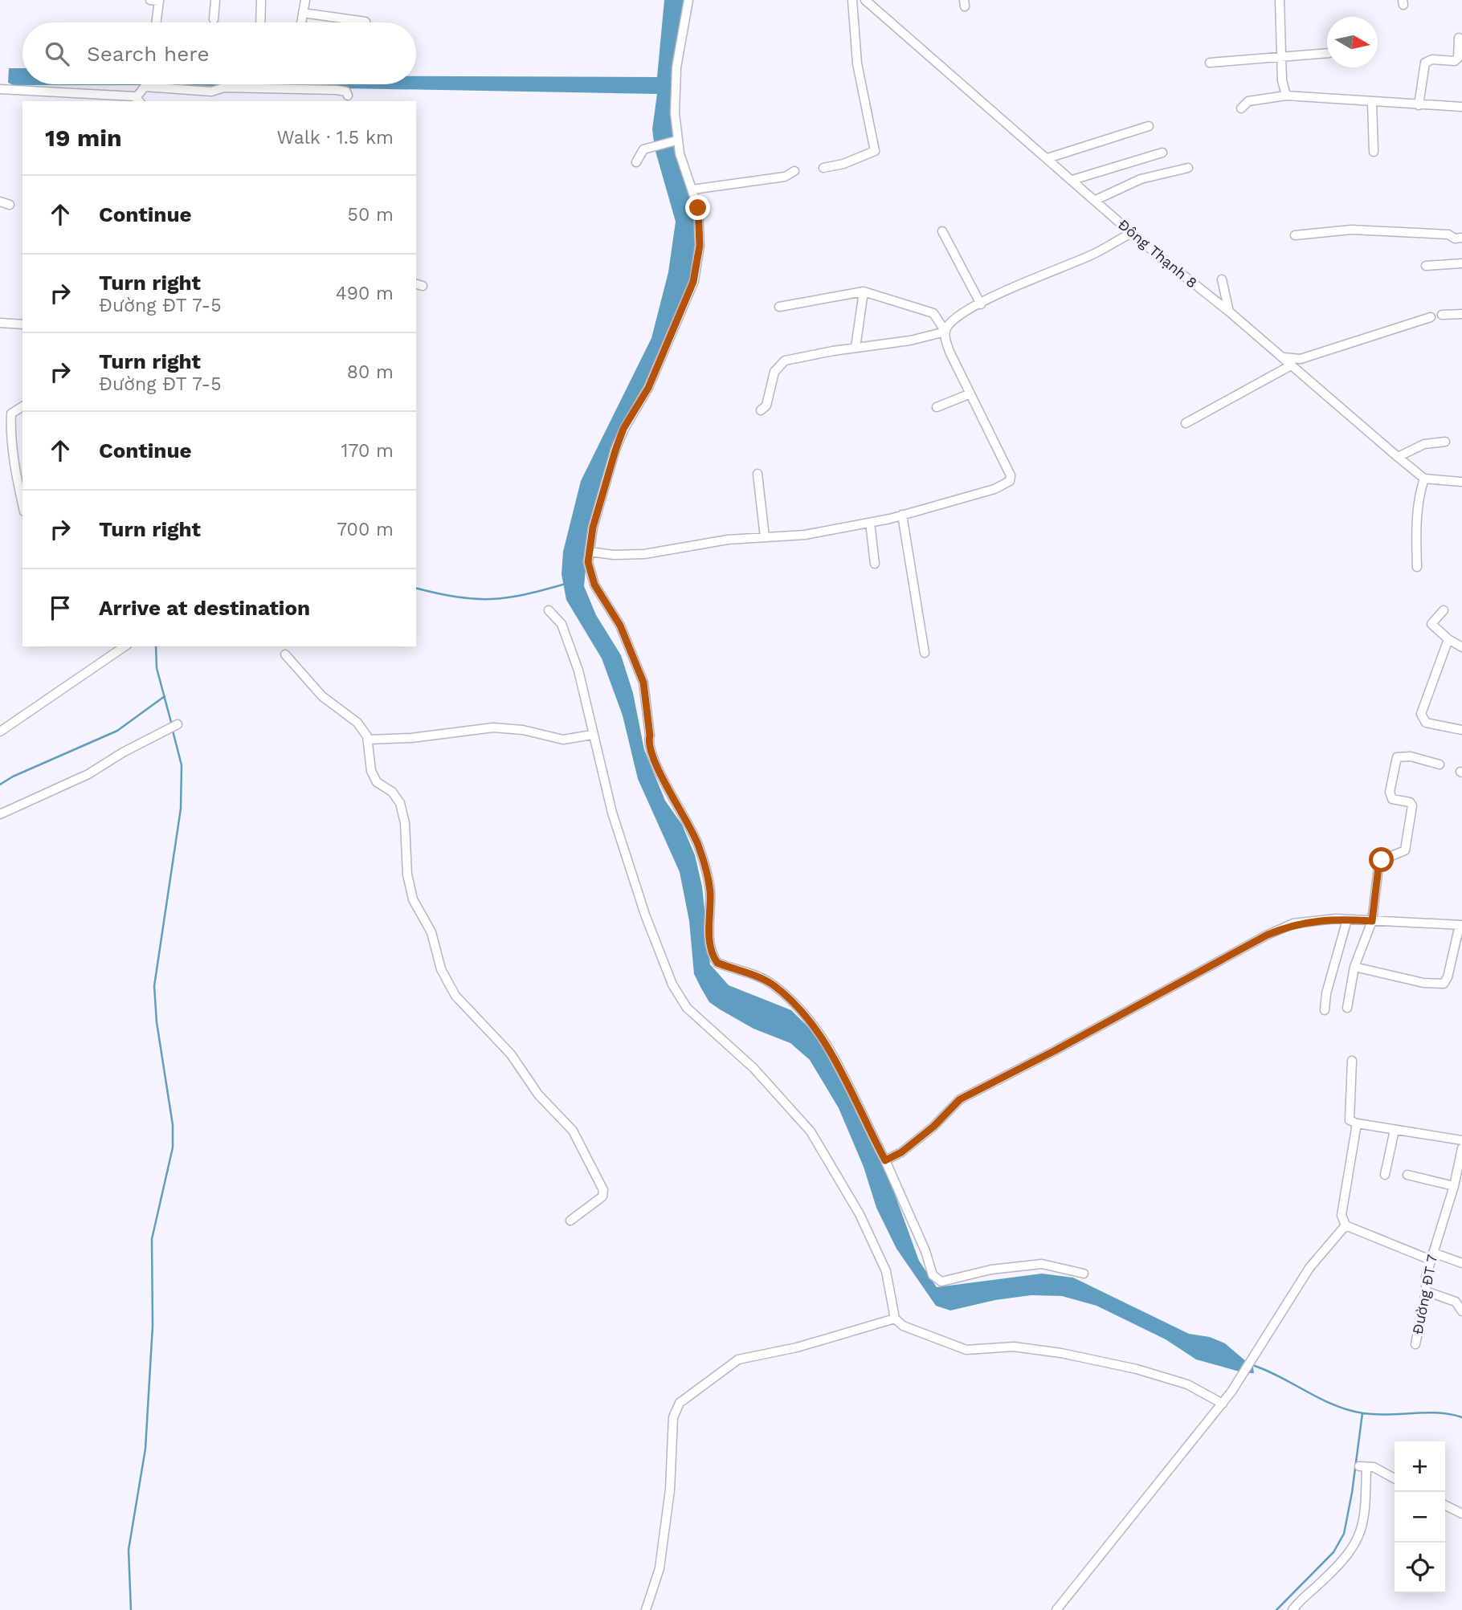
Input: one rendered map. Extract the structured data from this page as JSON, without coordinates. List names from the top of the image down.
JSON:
{
  "streets": {
    "street": ["Đông Thạnh 8", "Đường ĐT 7"]
  },
  "north": "right",
  "page": {
    "search": "Search here",
    "heading": ["19 min", "Walk · 1.5 km"],
    "list": [
      ["Continue", "50 m"],
      ["Turn right", "Đường ĐT 7-5", "490 m"],
      ["Turn right", "Đường ĐT 7-5", "80 m"],
      ["Continue", "170 m"],
      ["Turn right", "700 m"],
      "Arrive at destination"
    ],
    "map_buttons": ["+", "−"]
  }
}
